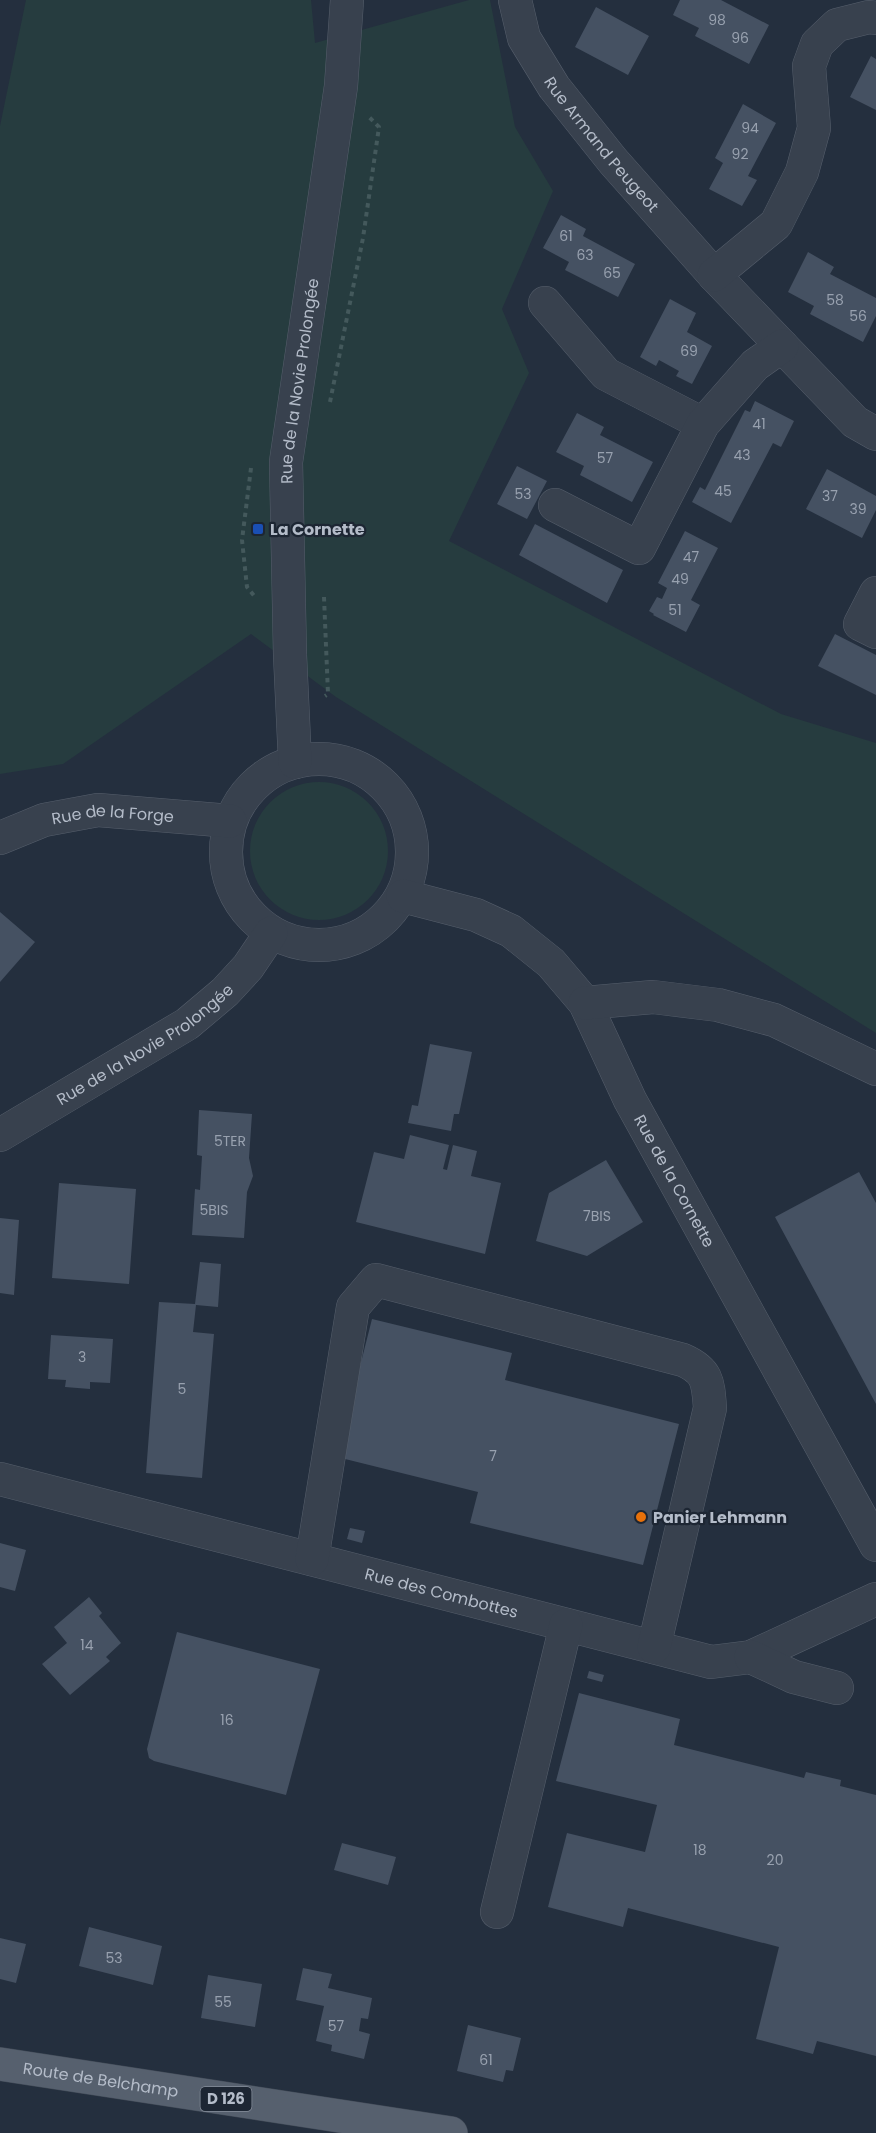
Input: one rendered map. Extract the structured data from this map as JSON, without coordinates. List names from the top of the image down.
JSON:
{
  "streets": {
    "main road": ["Route de Belchamp", "D 126"],
    "street": [
      "Rue Armand Peugeot",
      "Rue de la Novie Prolongée",
      "Rue de la Forge",
      "Rue de la Cornette",
      "Rue des Combottes"
    ]
  },
  "crossings": [
    ["Rue de la Novie Prolongée", "Rue de la Forge"],
    ["Rue de la Novie Prolongée", "Rue de la Cornette"],
    ["Rue de la Forge", "Rue de la Cornette"]
  ],
  "places": {
    "transit": ["La Cornette"],
    "other": ["Panier Lehmann"]
  },
  "house_numbers": [
    "98",
    "96",
    "94",
    "92",
    "61",
    "63",
    "65",
    "58",
    "56",
    "69",
    "41",
    "43",
    "57",
    "45",
    "53",
    "37",
    "39",
    "47",
    "49",
    "51",
    "5TER",
    "5BIS",
    "7BIS",
    "3",
    "5",
    "7",
    "14",
    "16",
    "18",
    "20",
    "53",
    "55",
    "57",
    "61"
  ]
}
